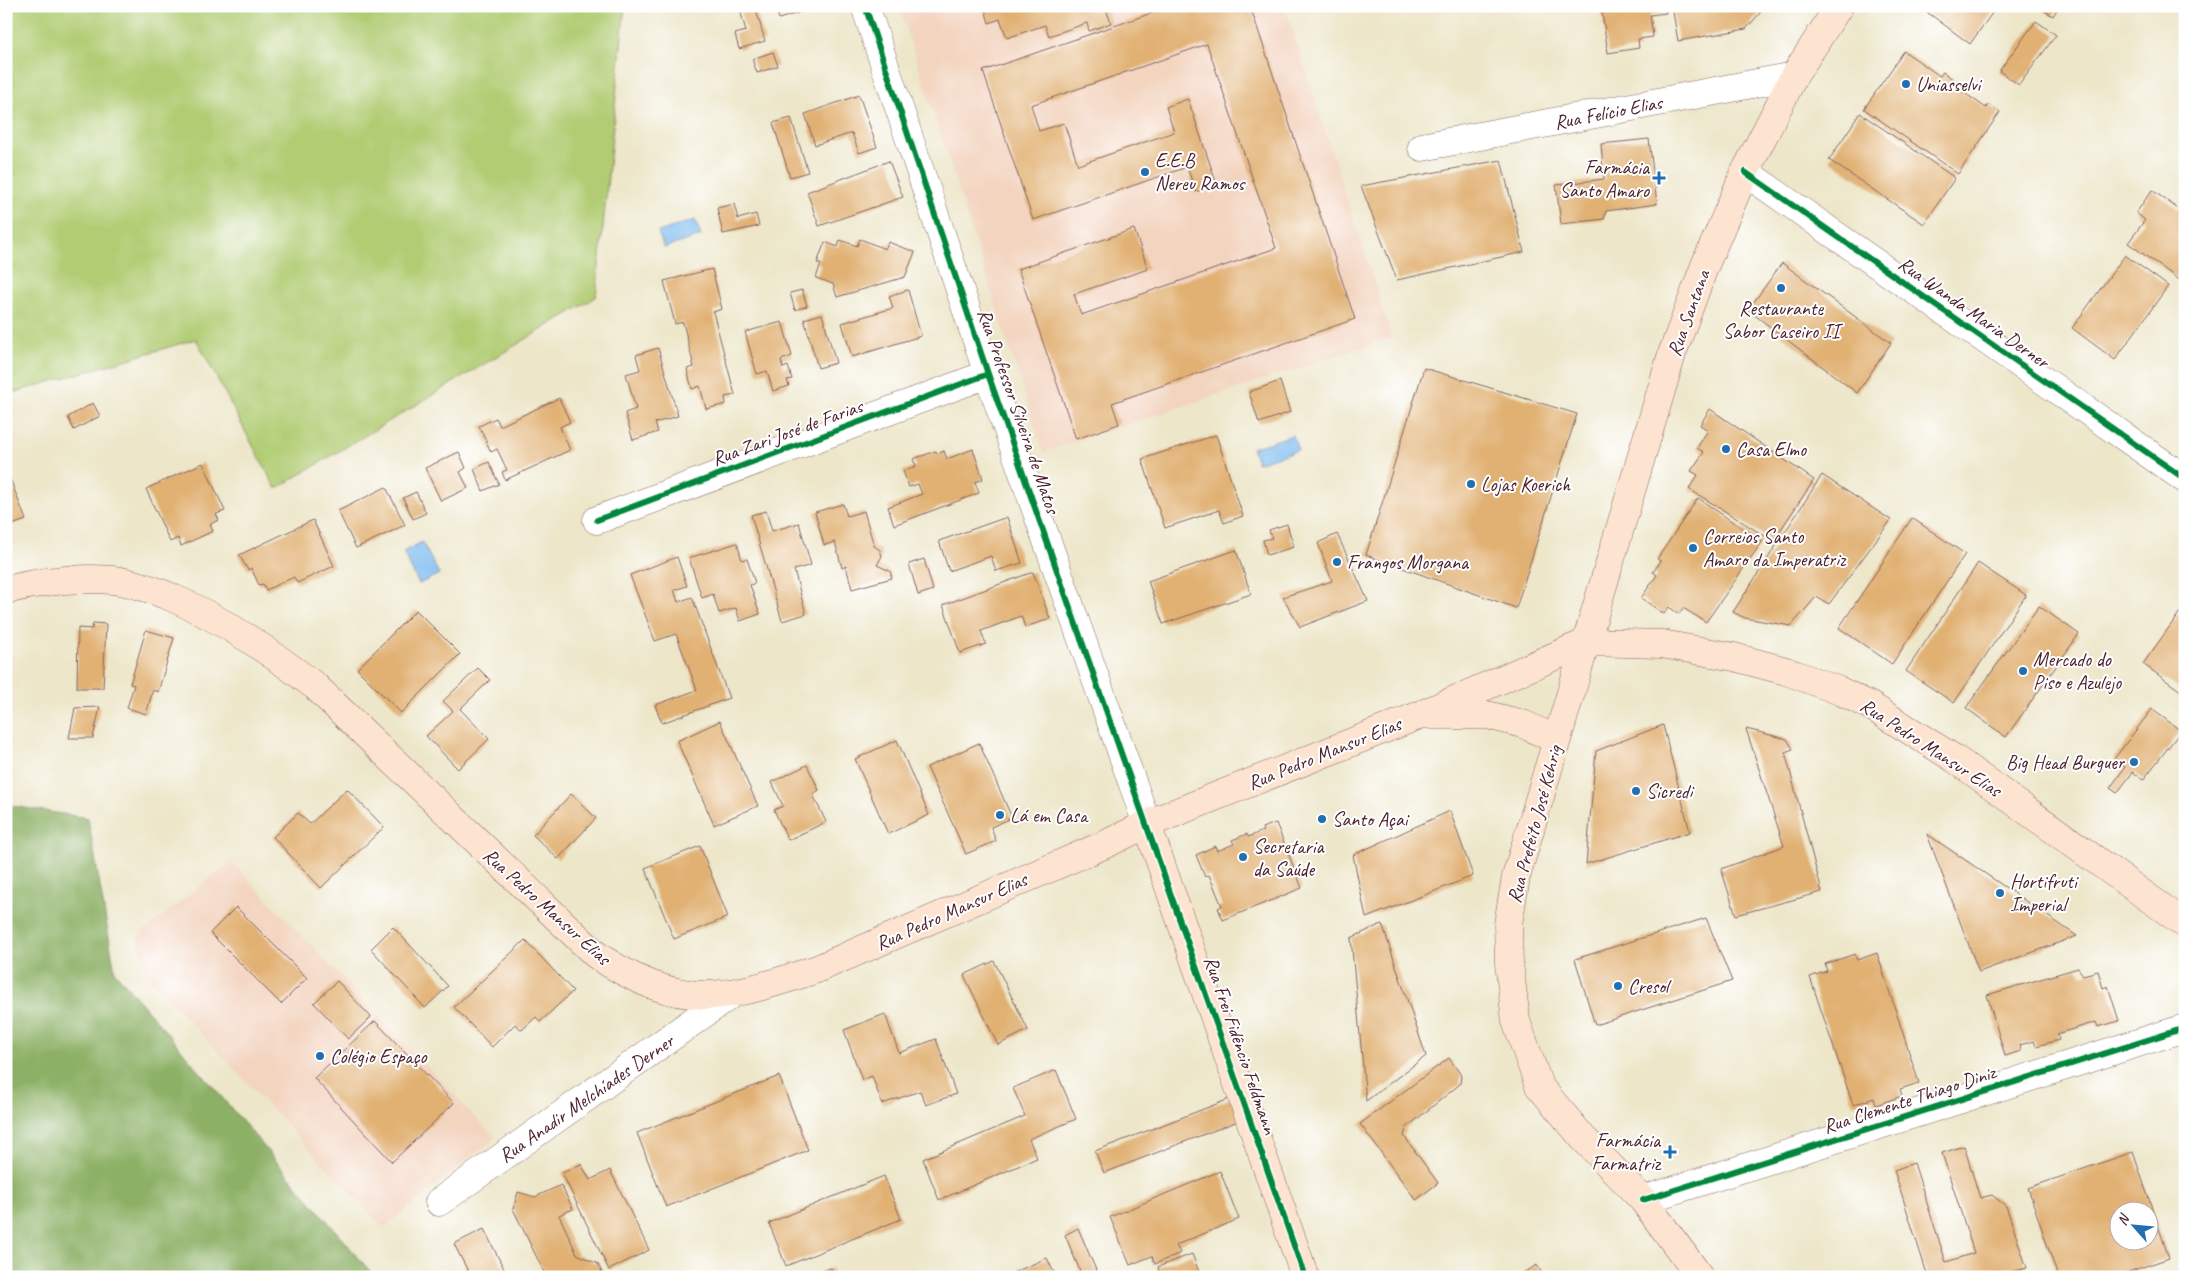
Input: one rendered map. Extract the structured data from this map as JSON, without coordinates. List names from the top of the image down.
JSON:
{
  "streets": {
    "main road": [
      "Rua Santana",
      "Rua Pedro Mansur Elias",
      "Rua Prefeito José Kehrig",
      "Rua Frei Fidêncio Feldmann"
    ],
    "street": [
      "Rua Felício Elias",
      "Rua Wanda Maria Derner",
      "Rua Professor Silveira de Matos",
      "Rua Zari José de Farias",
      "Rua Anadir Melchíades Derner",
      "Rua Clemente Thiago Diniz"
    ]
  },
  "crossings": [
    ["Rua Felício Elias", "Rua Santana"],
    ["Rua Wanda Maria Derner", "Rua Santana"],
    ["Rua Santana", "Rua Pedro Mansur Elias"],
    ["Rua Santana", "Rua Prefeito José Kehrig"],
    ["Rua Professor Silveira de Matos", "Rua Zari José de Farias"],
    ["Rua Professor Silveira de Matos", "Rua Pedro Mansur Elias"],
    ["Rua Professor Silveira de Matos", "Rua Frei Fidêncio Feldmann"],
    ["Rua Pedro Mansur Elias", "Rua Prefeito José Kehrig"],
    ["Rua Pedro Mansur Elias", "Rua Frei Fidêncio Feldmann"],
    ["Rua Pedro Mansur Elias", "Rua Anadir Melchíades Derner"],
    ["Rua Prefeito José Kehrig", "Rua Clemente Thiago Diniz"]
  ],
  "places": {
    "other": [
      "Uniasselvi",
      "E.E.B Nereu Ramos",
      "Restaurante Sabor Caseiro II",
      "Casa Elmo",
      "Lojas Koerich",
      "Correios Santo Amaro da Imperatriz",
      "Frangos Morgana",
      "Mercado do Piso e Azulejo",
      "Big Head Burguer",
      "Sicredi",
      "Lá em Casa",
      "Santo Açai",
      "Secretaria da Saúde",
      "Hortifruti Imperial",
      "Cresol",
      "Colégio Espaço"
    ],
    "health": ["Farmácia Santo Amaro", "Farmácia Farmatriz"]
  },
  "north": "top left"
}
